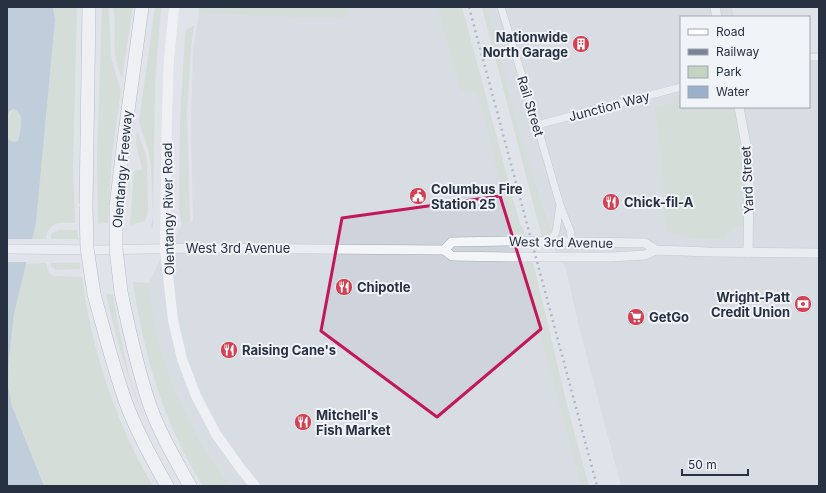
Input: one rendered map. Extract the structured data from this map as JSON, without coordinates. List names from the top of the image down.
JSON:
{
  "streets": {
    "highway": ["Olentangy Freeway"],
    "main road": ["Olentangy River Road"],
    "street": [
      "Rail Street",
      "Junction Way",
      "Yard Street",
      "West 3rd Avenue"
    ]
  },
  "crossings": [
    ["Rail Street", "Junction Way"],
    ["Rail Street", "West 3rd Avenue"],
    ["Yard Street", "West 3rd Avenue"],
    ["Olentangy River Road", "West 3rd Avenue"]
  ],
  "places": {
    "building": ["Nationwide North Garage"],
    "public building": ["Columbus Fire Station 25"],
    "restaurant": [
      "Chick-fil-A",
      "Chipotle",
      "Raising Cane's",
      "Mitchell's Fish Market"
    ],
    "bank": ["Wright-Patt Credit Union"],
    "supermarket": ["GetGo"]
  },
  "legend": [
    "Road",
    "Railway",
    "Park",
    "Water"
  ],
  "scale_bar": "50 m"
}
